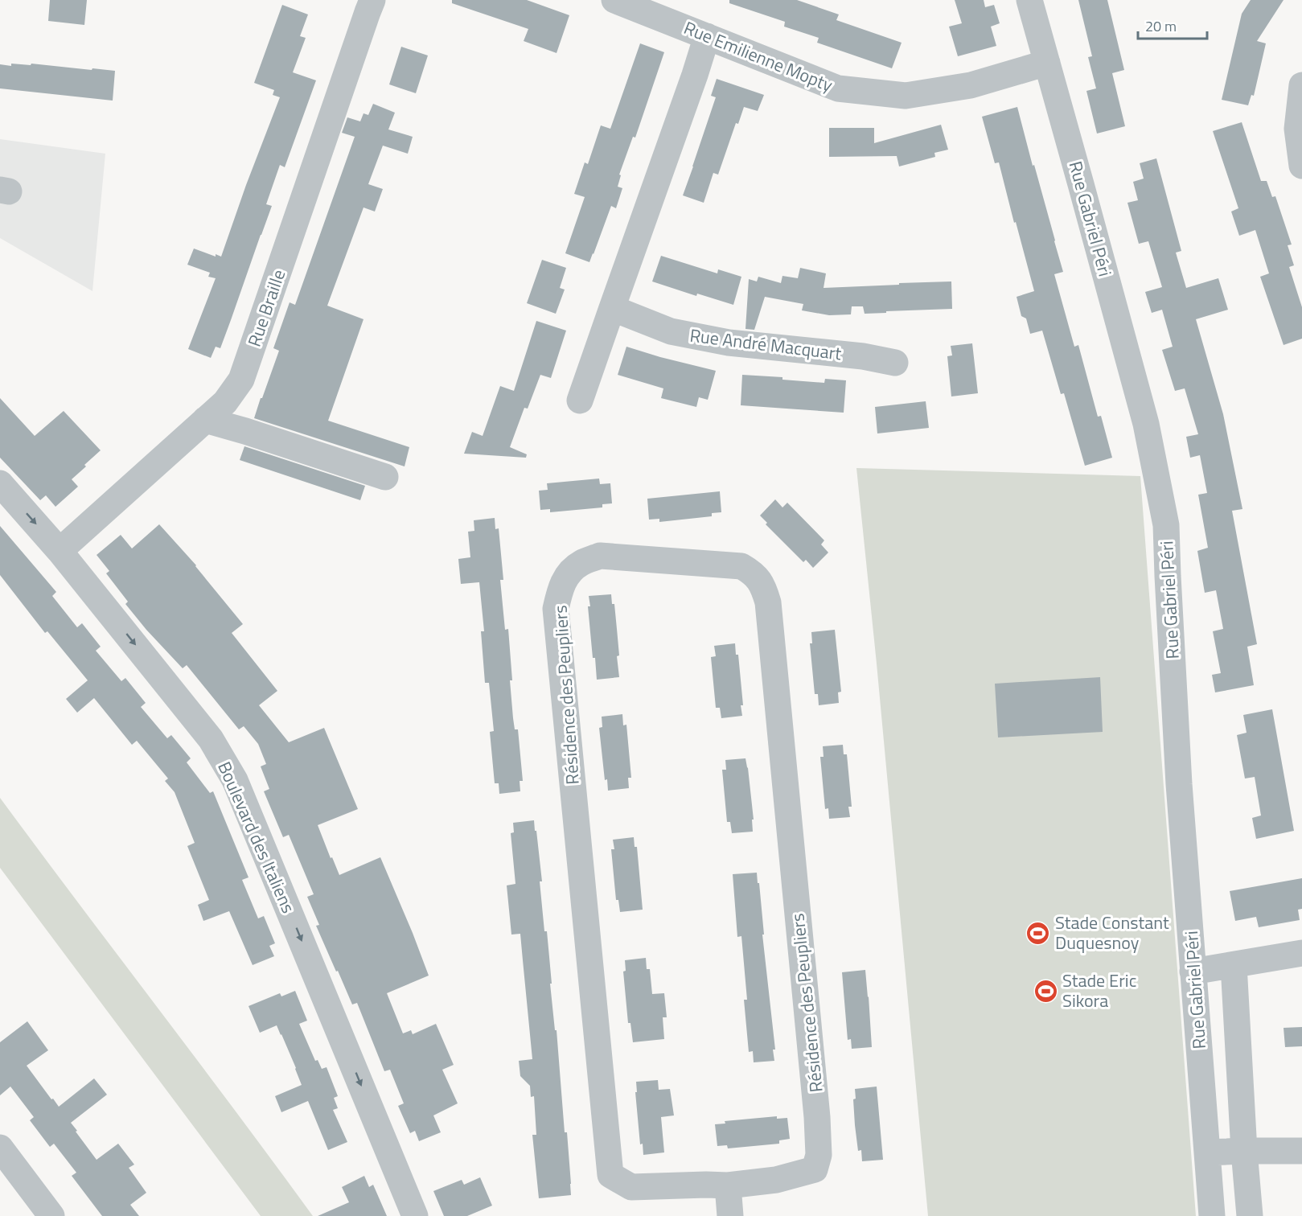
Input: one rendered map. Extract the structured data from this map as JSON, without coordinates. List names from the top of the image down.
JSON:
{
  "streets": {
    "street": [
      "Rue Emilienne Mopty",
      "Rue Gabriel Péri",
      "Rue Braille",
      "Rue André Macquart",
      "Résidence des Peupliers",
      "Boulevard des Italiens"
    ]
  },
  "crossings": [
    ["Rue Emilienne Mopty", "Rue Gabriel Péri"],
    ["Rue Braille", "Boulevard des Italiens"]
  ],
  "one_way": ["Boulevard des Italiens"],
  "places": {
    "sports": ["Stade Constant Duquesnoy", "Stade Eric Sikora"]
  },
  "scale_bar": "20 m"
}
